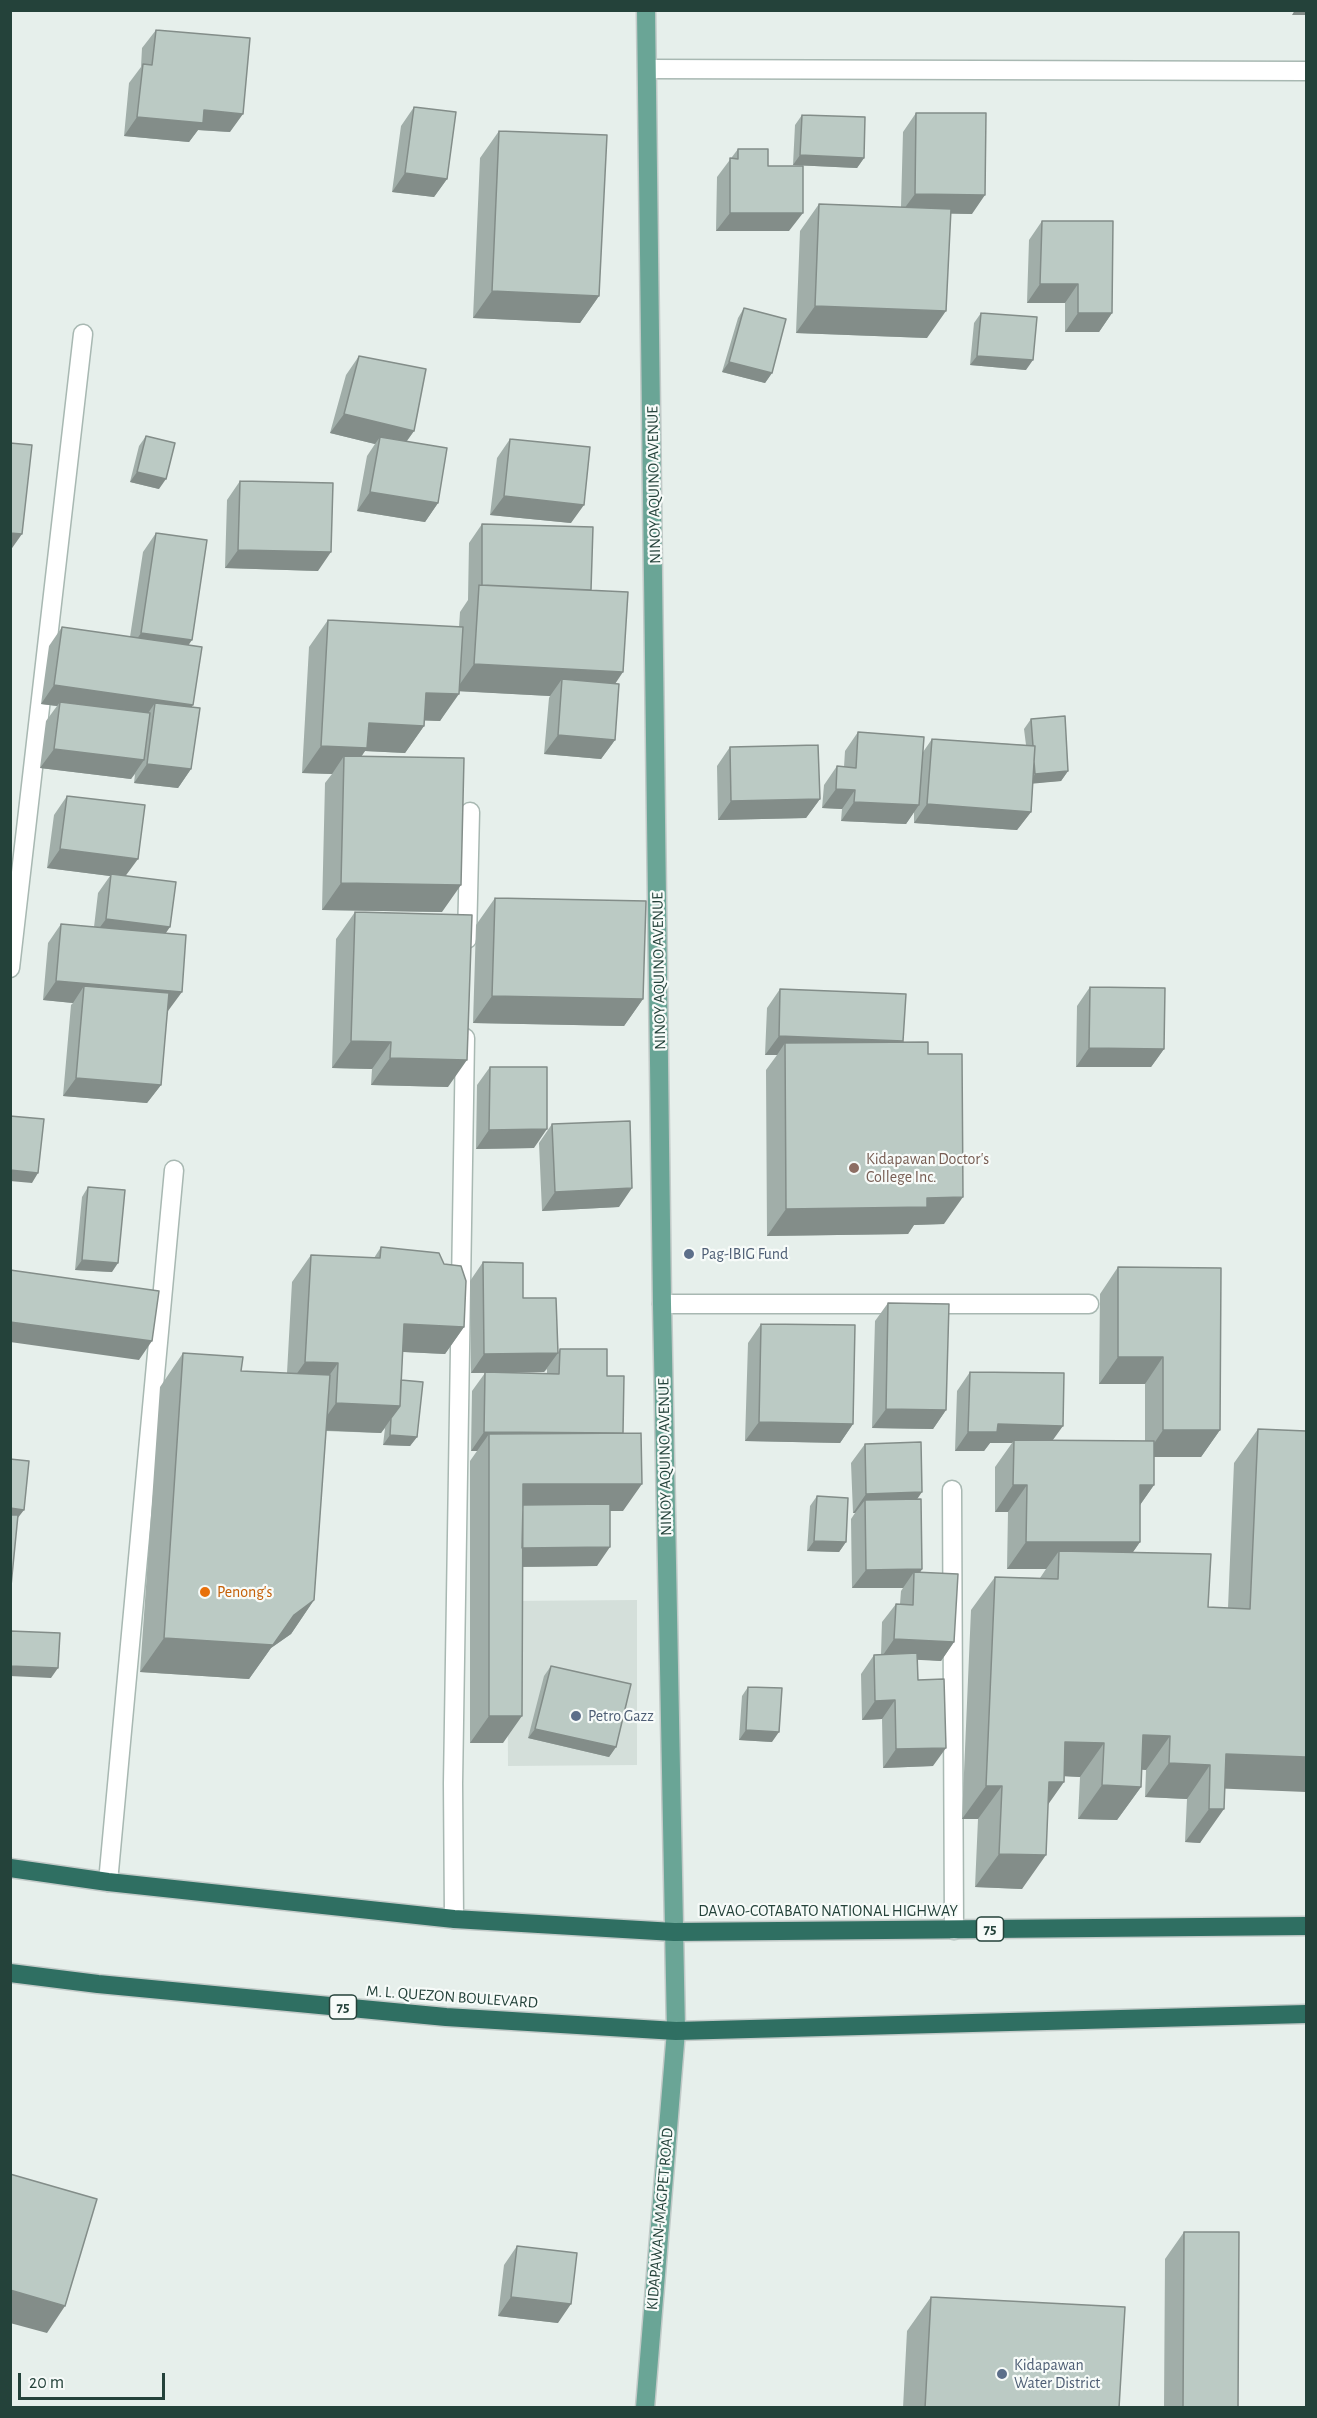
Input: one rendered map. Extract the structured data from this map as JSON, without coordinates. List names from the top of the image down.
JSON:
{
  "streets": {
    "highway": ["DAVAO-COTABATO NATIONAL HIGHWAY", "75", "M. L. QUEZON BOULEVARD"],
    "main road": ["NINOY AQUINO AVENUE", "KIDAPAWAN-MAGPET ROAD"]
  },
  "crossings": [
    ["NINOY AQUINO AVENUE", "DAVAO-COTABATO NATIONAL HIGHWAY"],
    ["NINOY AQUINO AVENUE", "75"],
    ["NINOY AQUINO AVENUE", "M. L. QUEZON BOULEVARD"],
    ["NINOY AQUINO AVENUE", "KIDAPAWAN-MAGPET ROAD"],
    ["DAVAO-COTABATO NATIONAL HIGHWAY", "75"],
    ["75", "M. L. QUEZON BOULEVARD"],
    ["75", "KIDAPAWAN-MAGPET ROAD"],
    ["M. L. QUEZON BOULEVARD", "KIDAPAWAN-MAGPET ROAD"]
  ],
  "places": [
    "Kidapawan Doctor's College Inc.",
    "Pag-IBIG Fund",
    "Penong's",
    "Petro Gazz",
    "Kidapawan Water District"
  ],
  "scale_bar": "20 m"
}
